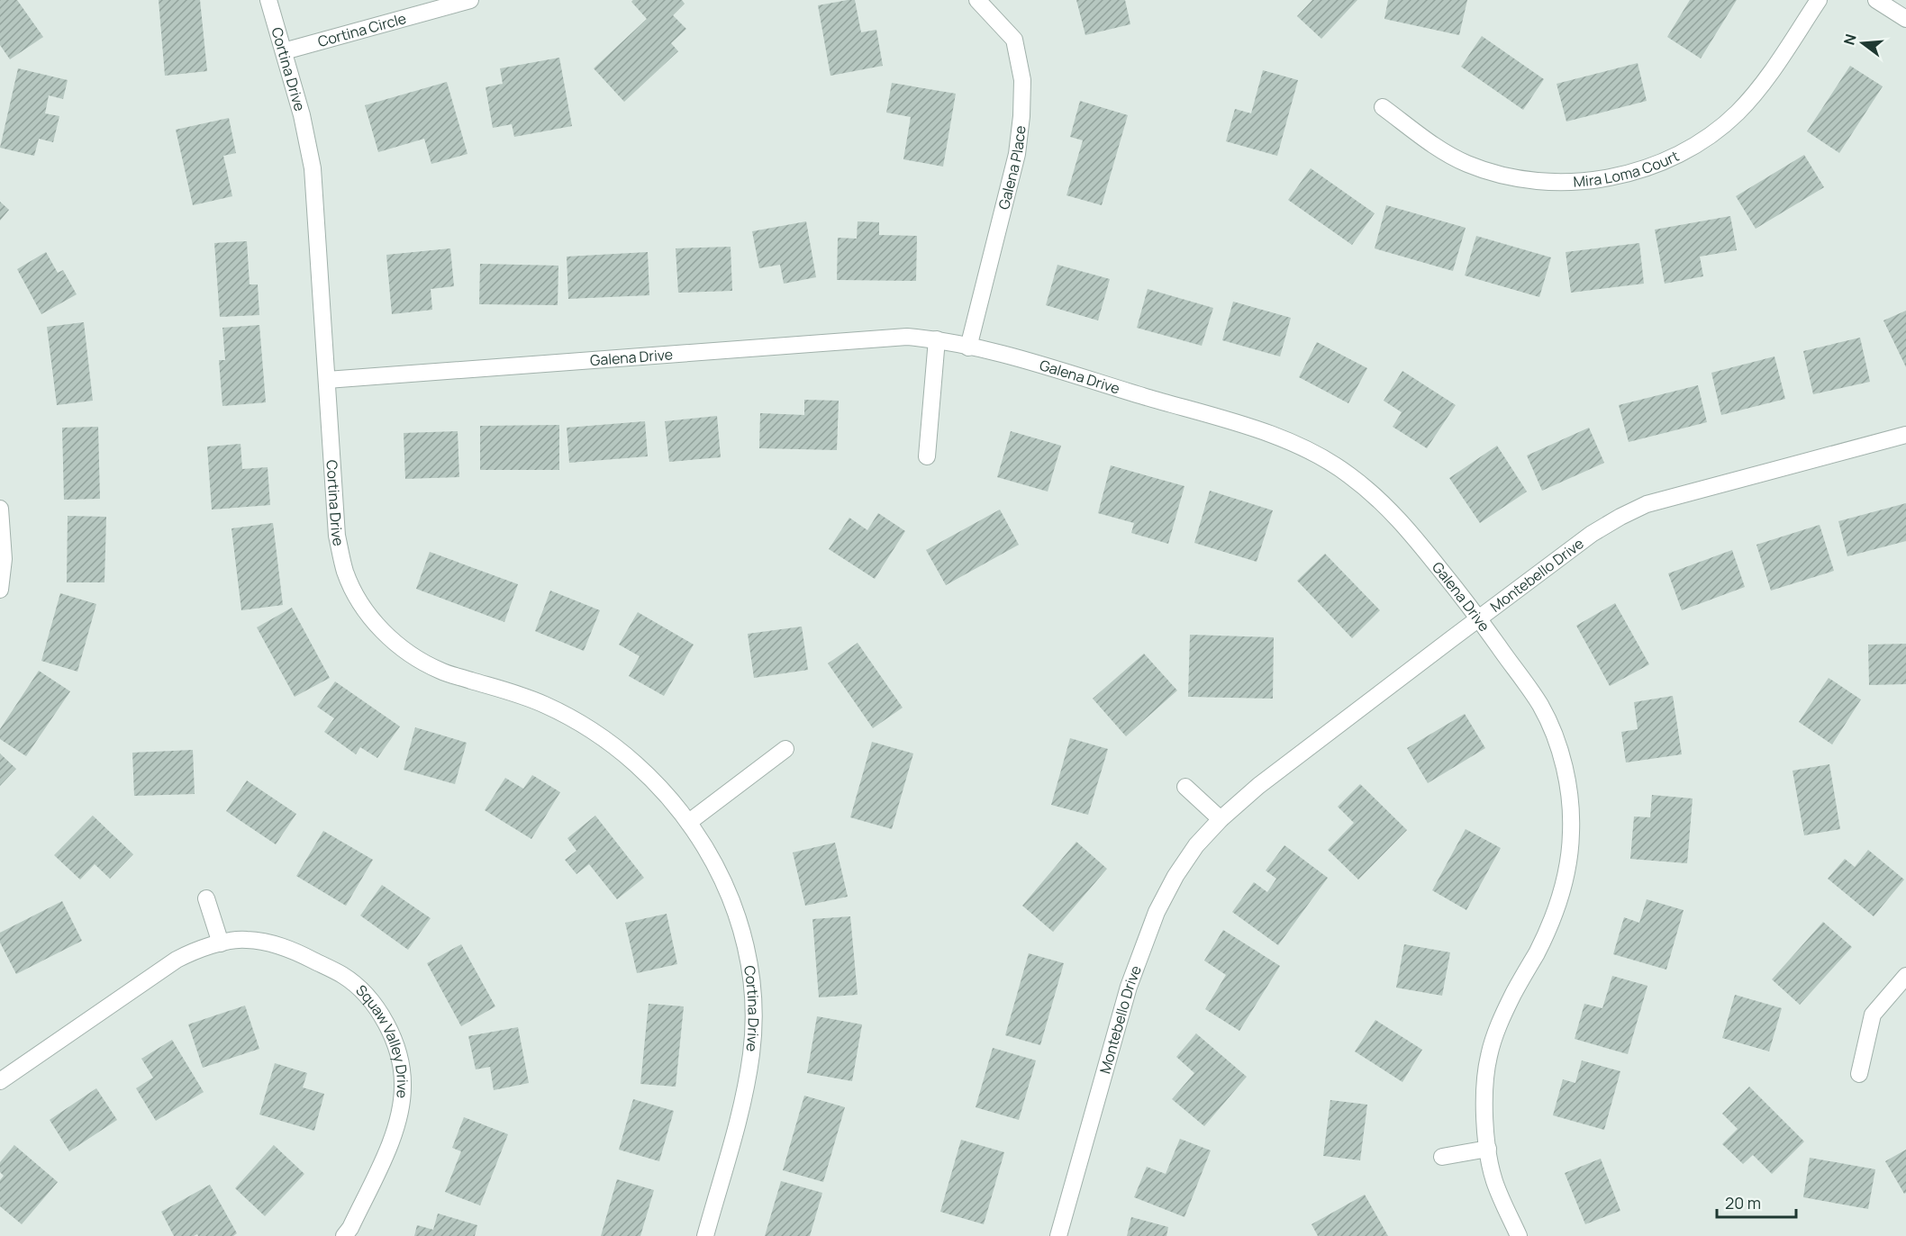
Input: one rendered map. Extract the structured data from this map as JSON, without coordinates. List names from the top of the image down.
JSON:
{
  "streets": {
    "street": [
      "Cortina Circle",
      "Cortina Drive",
      "Mira Loma Court",
      "Galena Place",
      "Galena Drive",
      "Montebello Drive",
      "Squaw Valley Drive"
    ]
  },
  "crossings": [
    ["Cortina Circle", "Cortina Drive"],
    ["Cortina Drive", "Galena Drive"],
    ["Galena Place", "Galena Drive"],
    ["Galena Drive", "Montebello Drive"]
  ],
  "scale_bar": "20 m",
  "north": "left"
}
